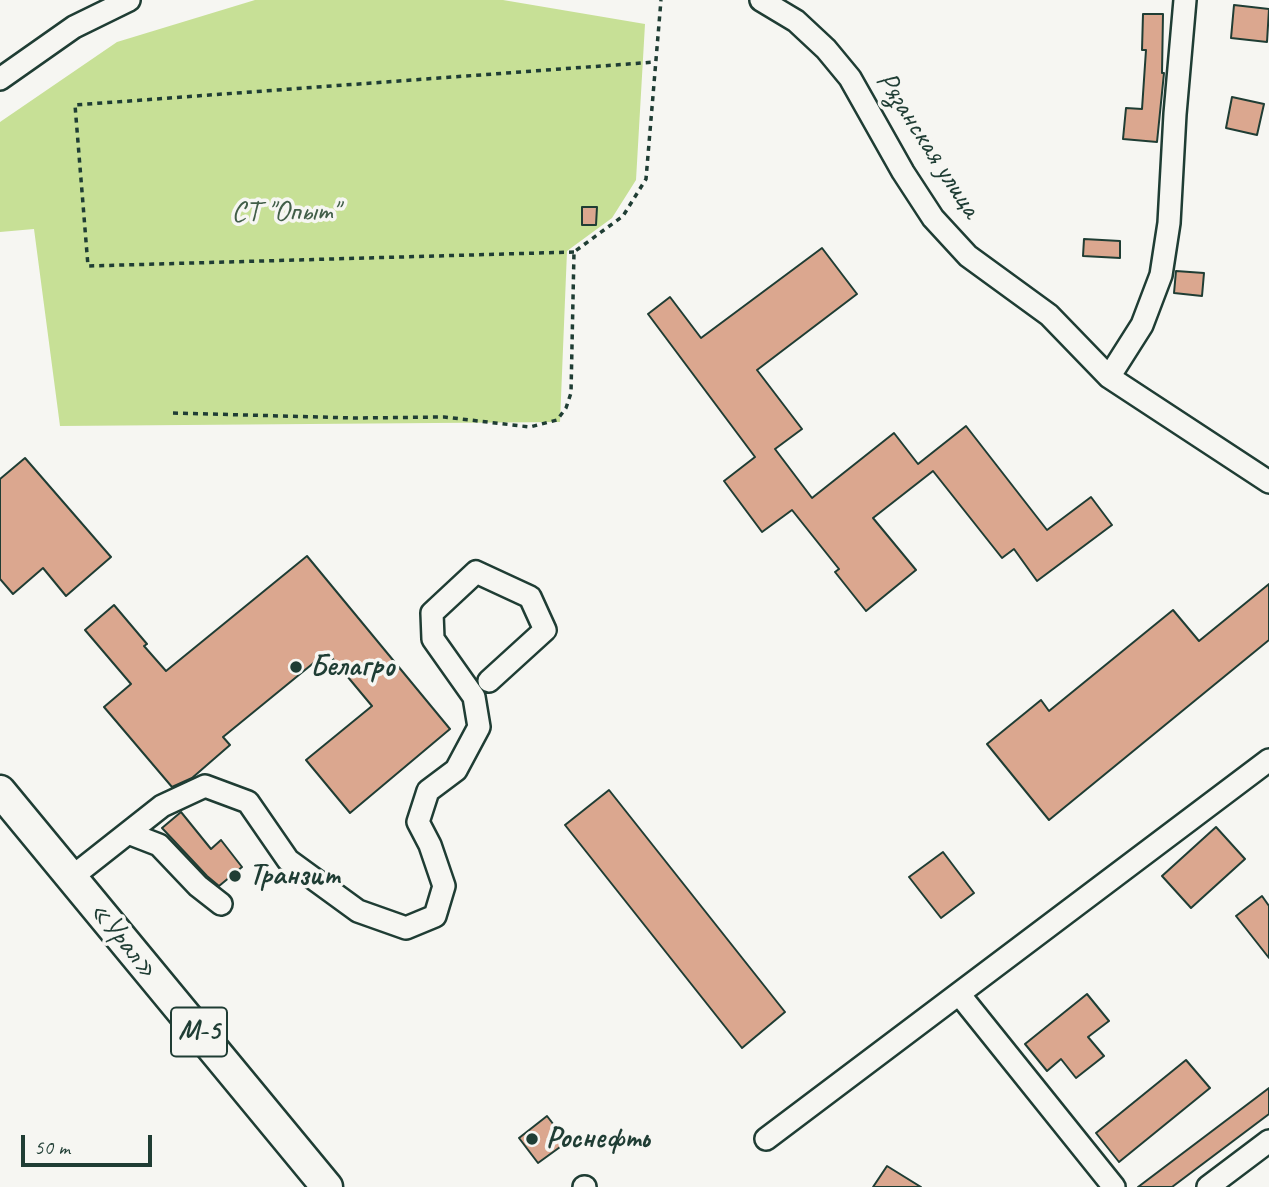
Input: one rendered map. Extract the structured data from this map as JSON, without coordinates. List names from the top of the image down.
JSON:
{
  "streets": {
    "highway": ["«Урал»", "М-5"],
    "street": ["Рязанская улица"]
  },
  "parks": ["СТ \"Опыт\""],
  "places": ["Белагро", "Транзит", "Роснефть"],
  "scale_bar": "50 m"
}
